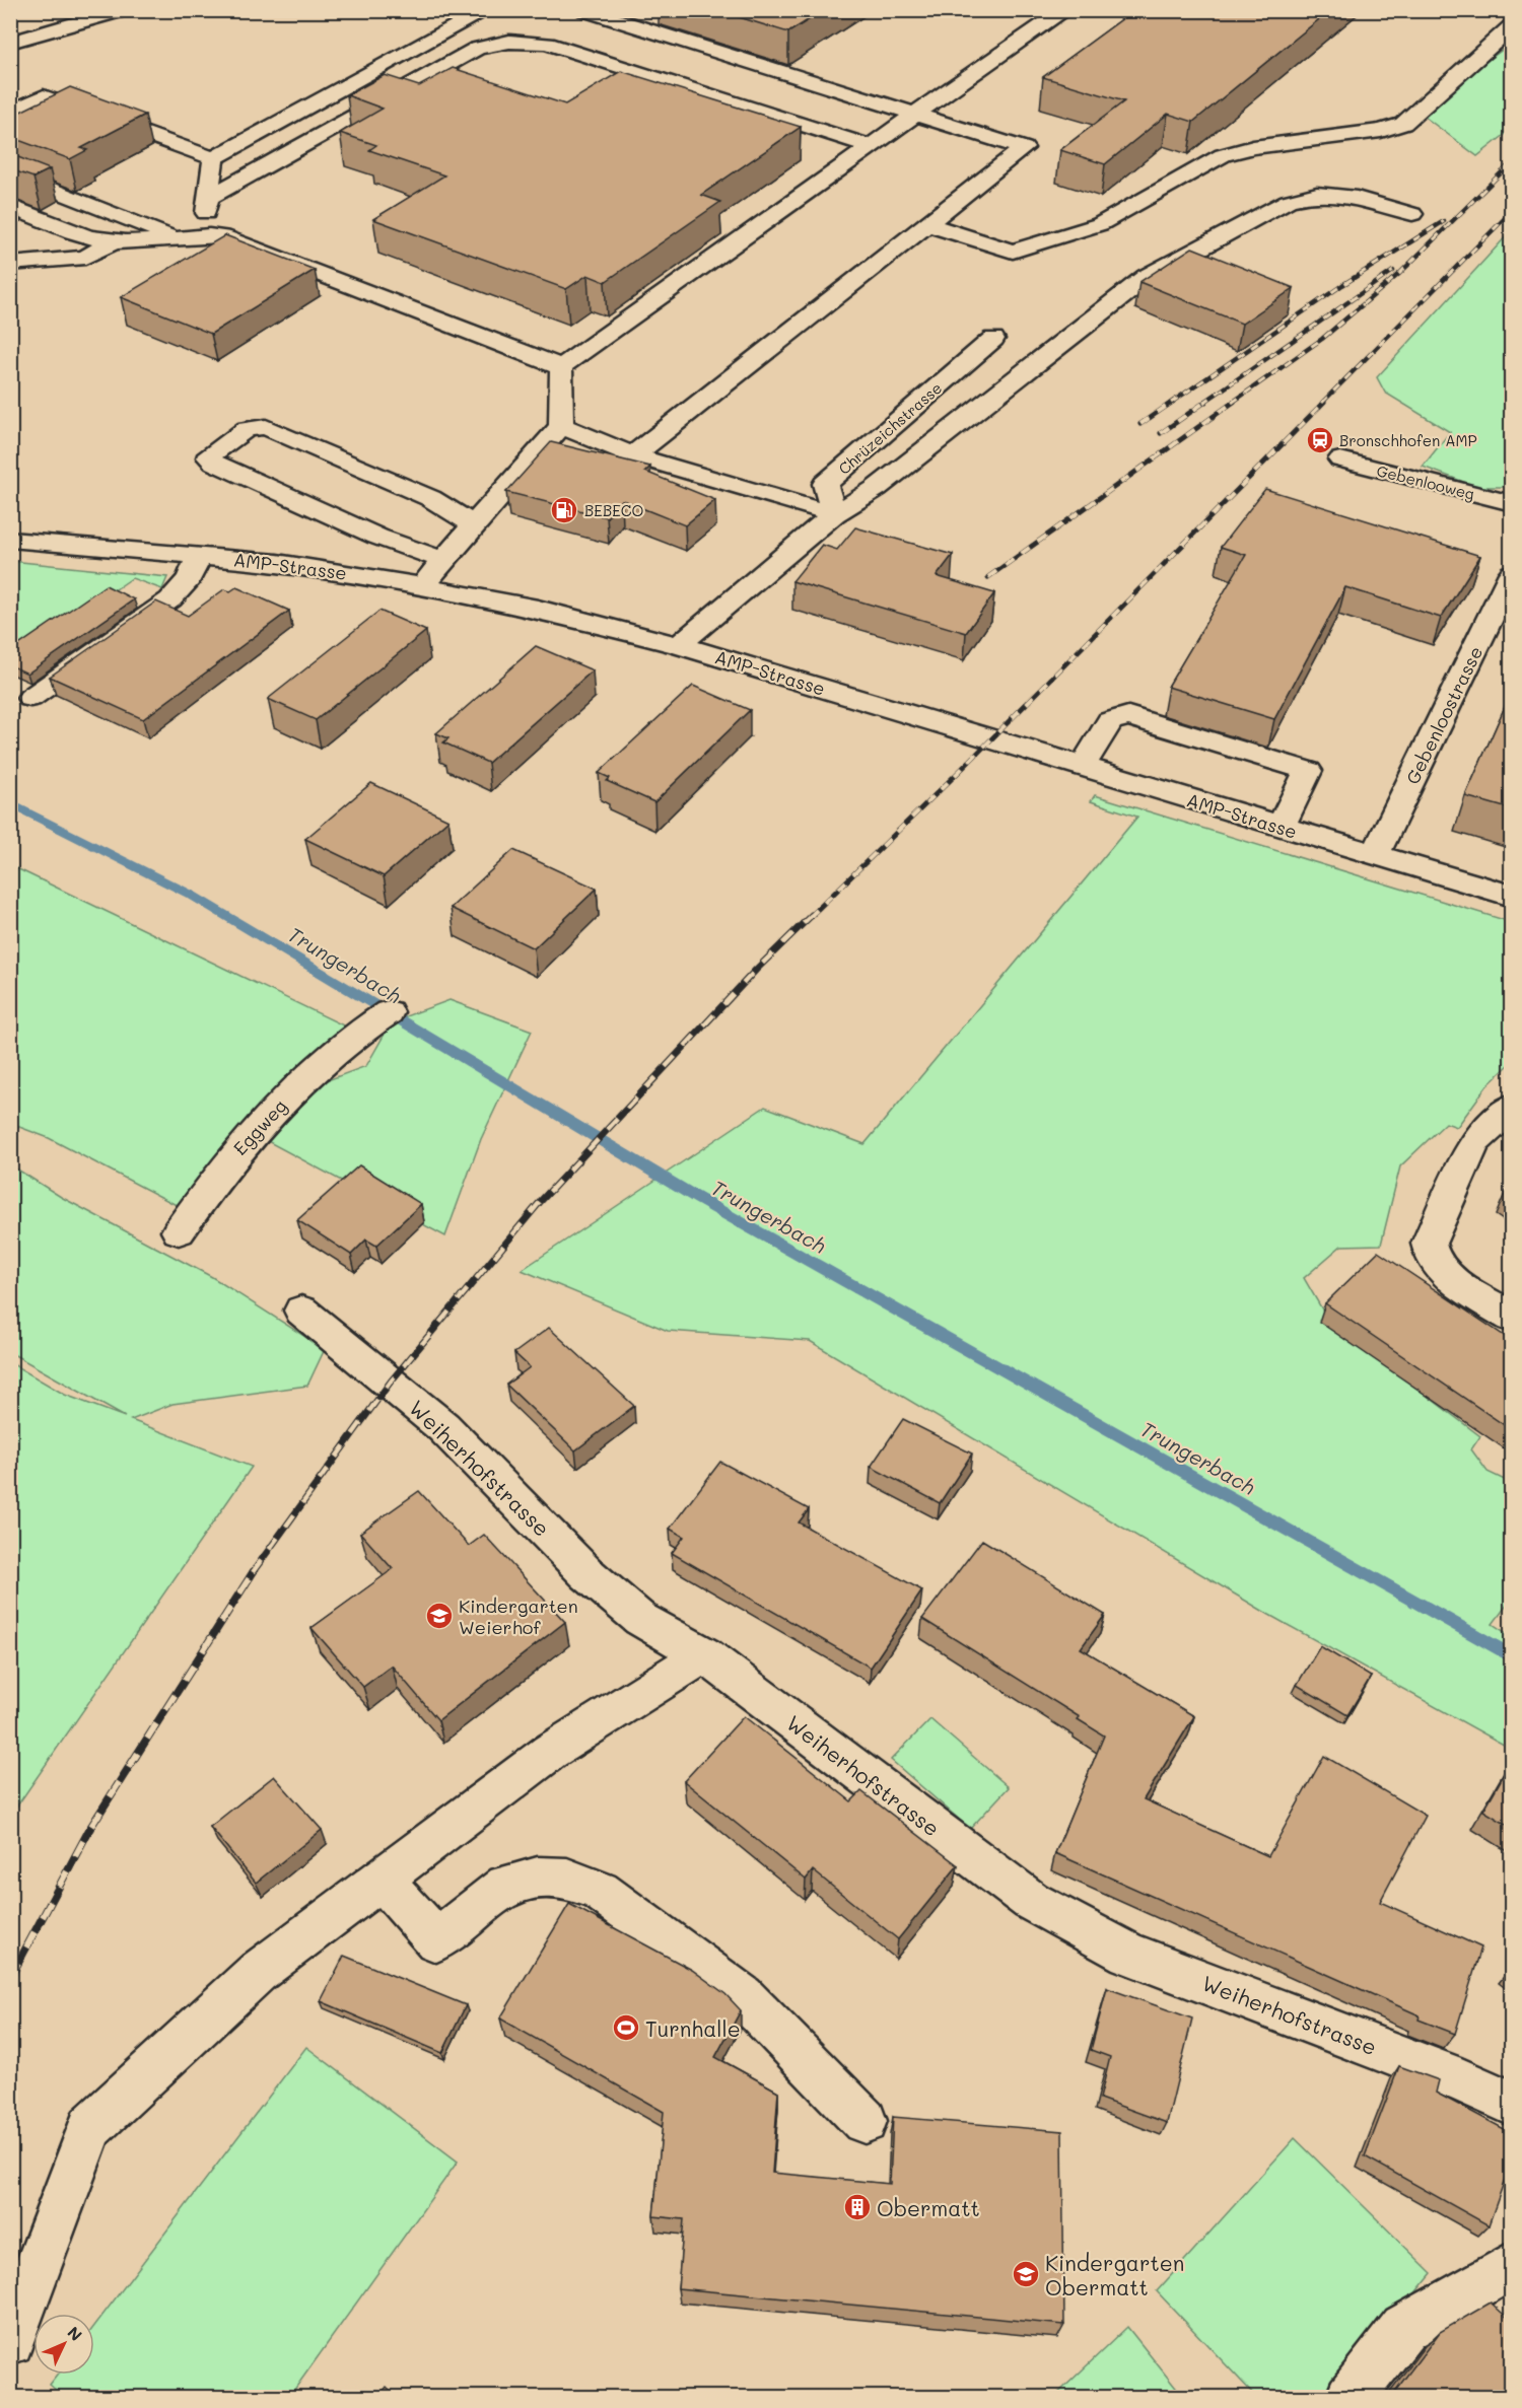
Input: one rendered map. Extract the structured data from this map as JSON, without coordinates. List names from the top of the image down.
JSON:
{
  "streets": {
    "street": [
      "Chrüzeichstrasse",
      "Gebenlooweg",
      "AMP-Strasse",
      "Gebenloostrasse",
      "Eggweg",
      "Weiherhofstrasse"
    ]
  },
  "crossings": [
    ["AMP-Strasse", "Gebenloostrasse"]
  ],
  "water": ["Trungerbach"],
  "places": {
    "station": ["Bronschhofen AMP"],
    "fuel station": ["BEBECO"],
    "school or university": ["Kindergarten Weierhof", "Kindergarten Obermatt"],
    "sports": ["Turnhalle"],
    "building": ["Obermatt"]
  },
  "north": "top right"
}
